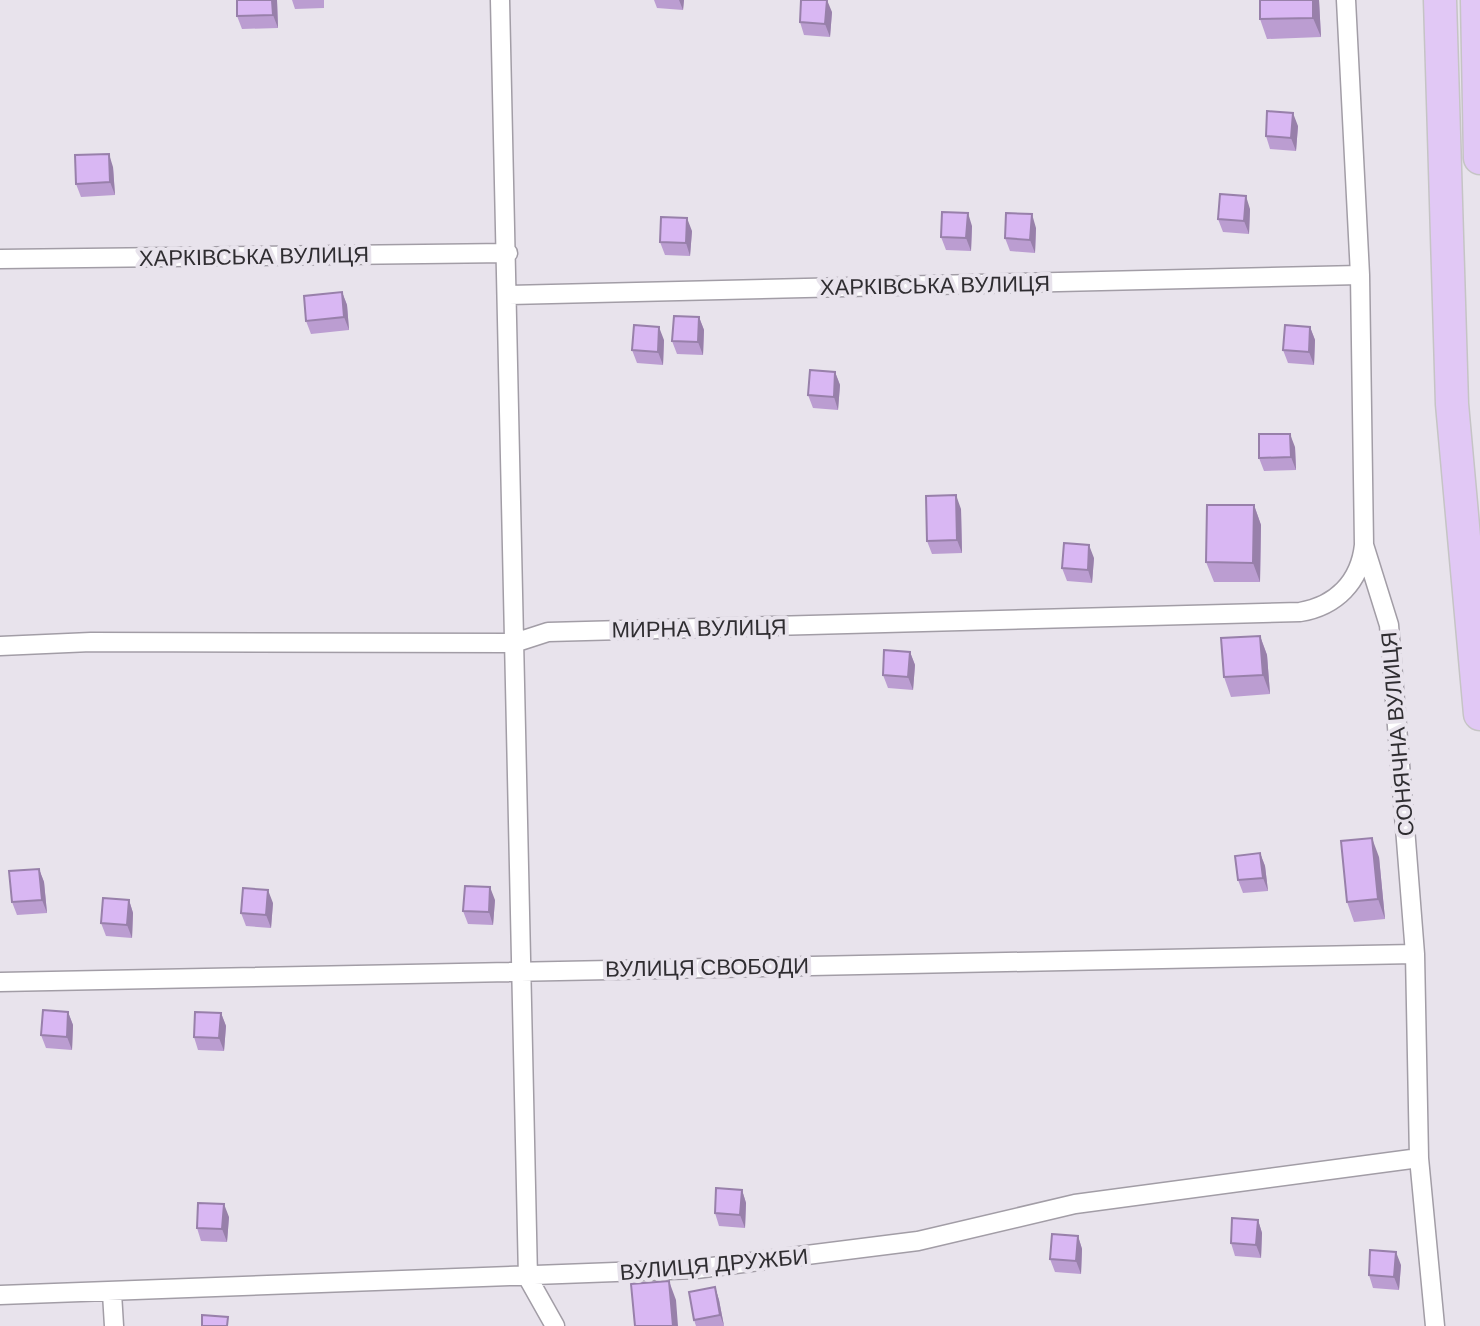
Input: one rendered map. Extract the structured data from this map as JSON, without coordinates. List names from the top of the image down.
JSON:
{
  "streets": {
    "street": [
      "ХАРКІВСЬКА ВУЛИЦЯ",
      "МИРНА ВУЛИЦЯ",
      "СОНЯЧНА ВУЛИЦЯ",
      "ВУЛИЦЯ СВОБОДИ",
      "ВУЛИЦЯ ДРУЖБИ"
    ]
  },
  "crossings": [
    ["ХАРКІВСЬКА ВУЛИЦЯ", "СОНЯЧНА ВУЛИЦЯ"],
    ["МИРНА ВУЛИЦЯ", "СОНЯЧНА ВУЛИЦЯ"],
    ["СОНЯЧНА ВУЛИЦЯ", "ВУЛИЦЯ СВОБОДИ"],
    ["СОНЯЧНА ВУЛИЦЯ", "ВУЛИЦЯ ДРУЖБИ"]
  ]
}
